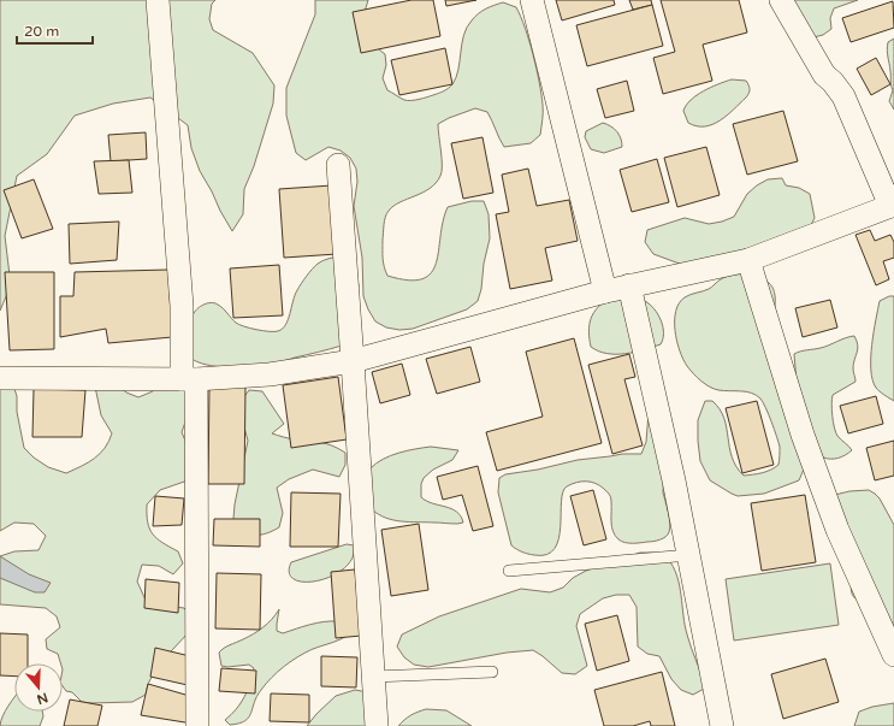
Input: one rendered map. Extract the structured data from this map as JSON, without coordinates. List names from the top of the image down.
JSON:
{
  "scale_bar": "20 m",
  "north": "bottom"
}
